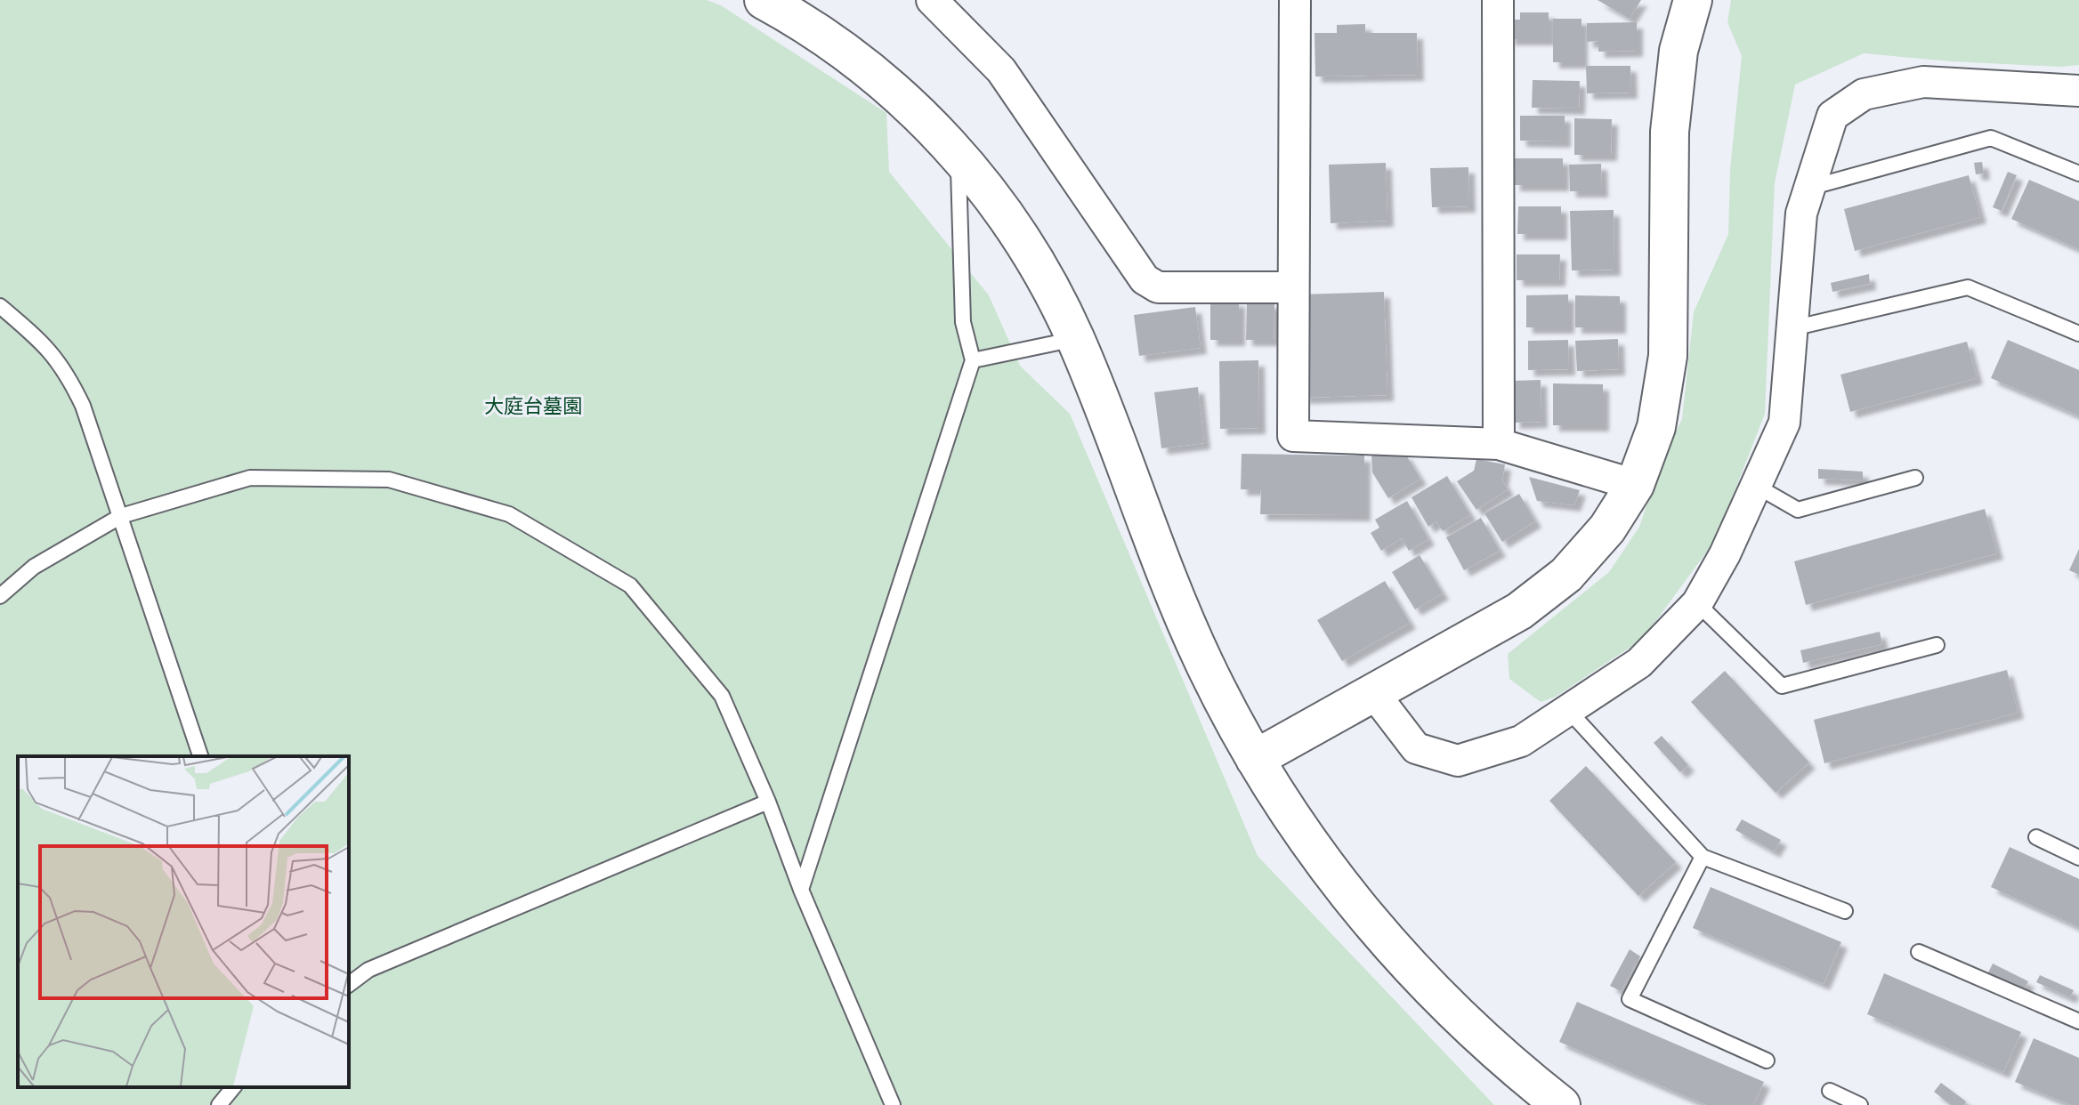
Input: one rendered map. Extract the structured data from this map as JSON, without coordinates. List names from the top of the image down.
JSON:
{
  "parks": ["大庭台墓園"]
}
